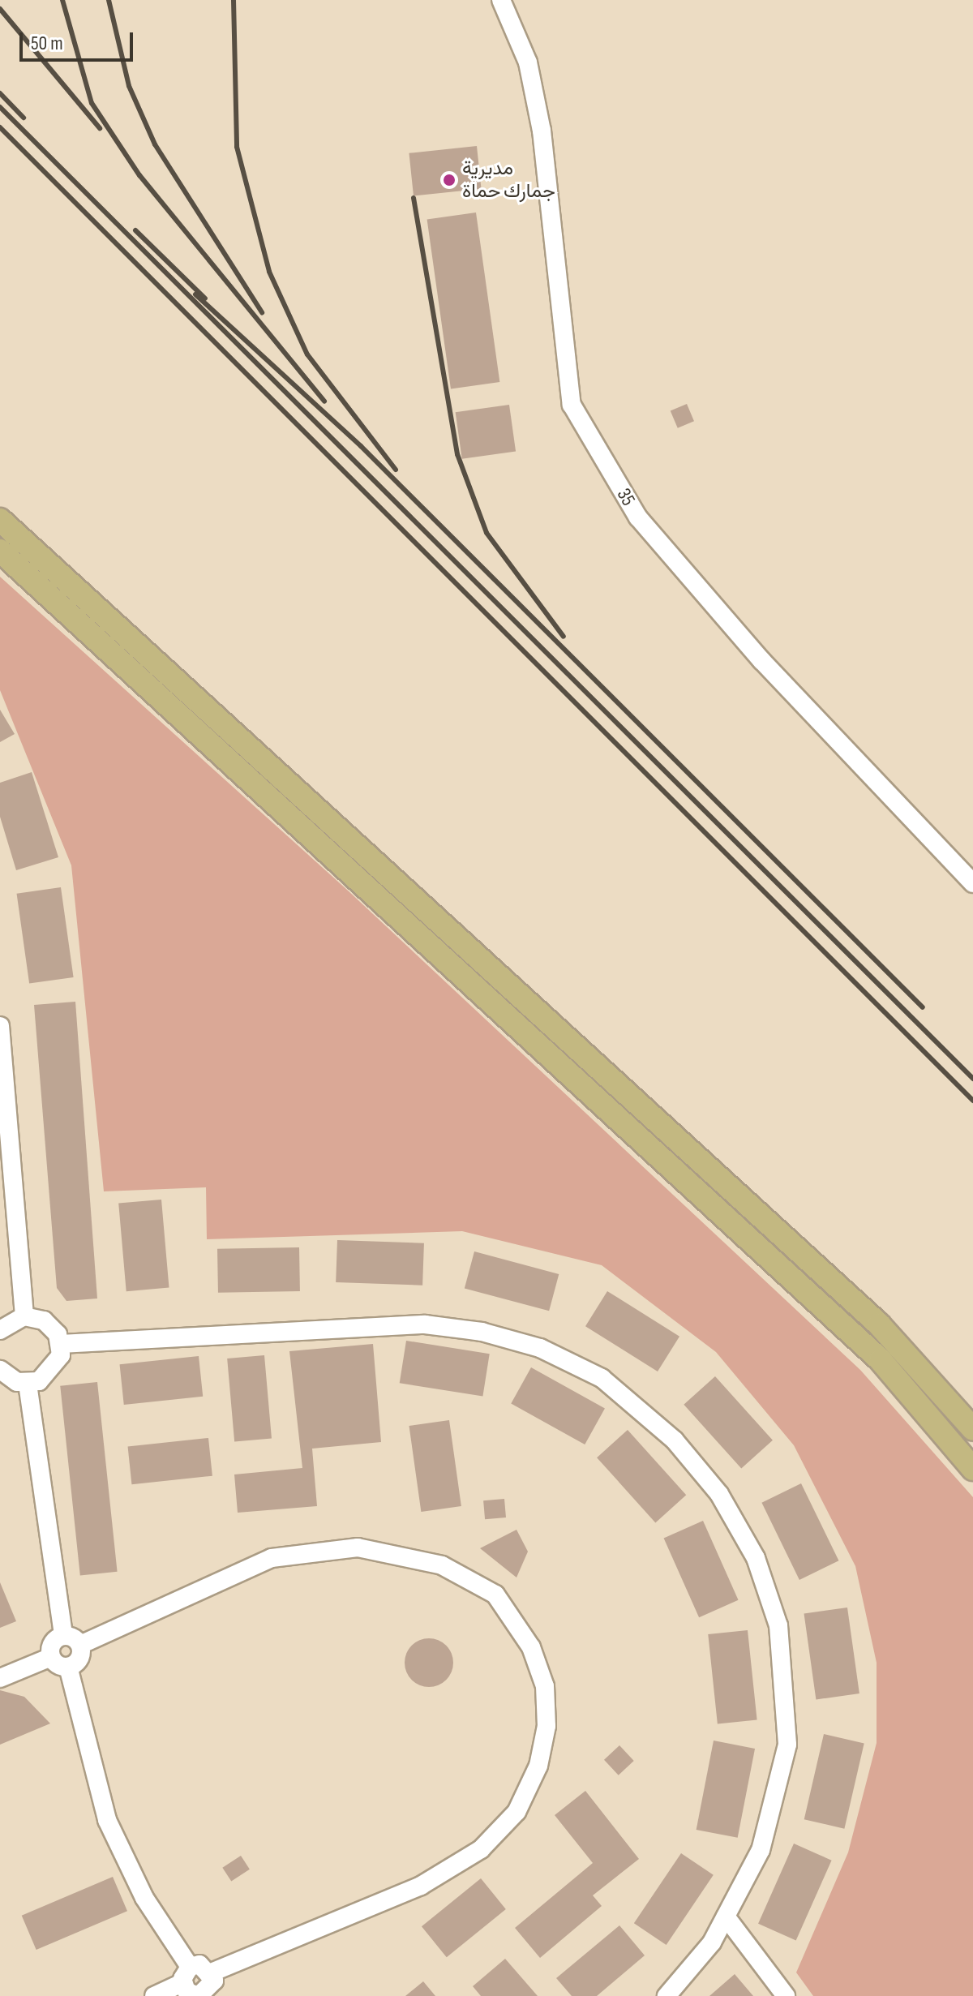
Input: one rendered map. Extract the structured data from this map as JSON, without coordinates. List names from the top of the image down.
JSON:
{
  "streets": {
    "street": ["35"]
  },
  "places": ["مديرية جمارك حماة"],
  "scale_bar": "50 m"
}
